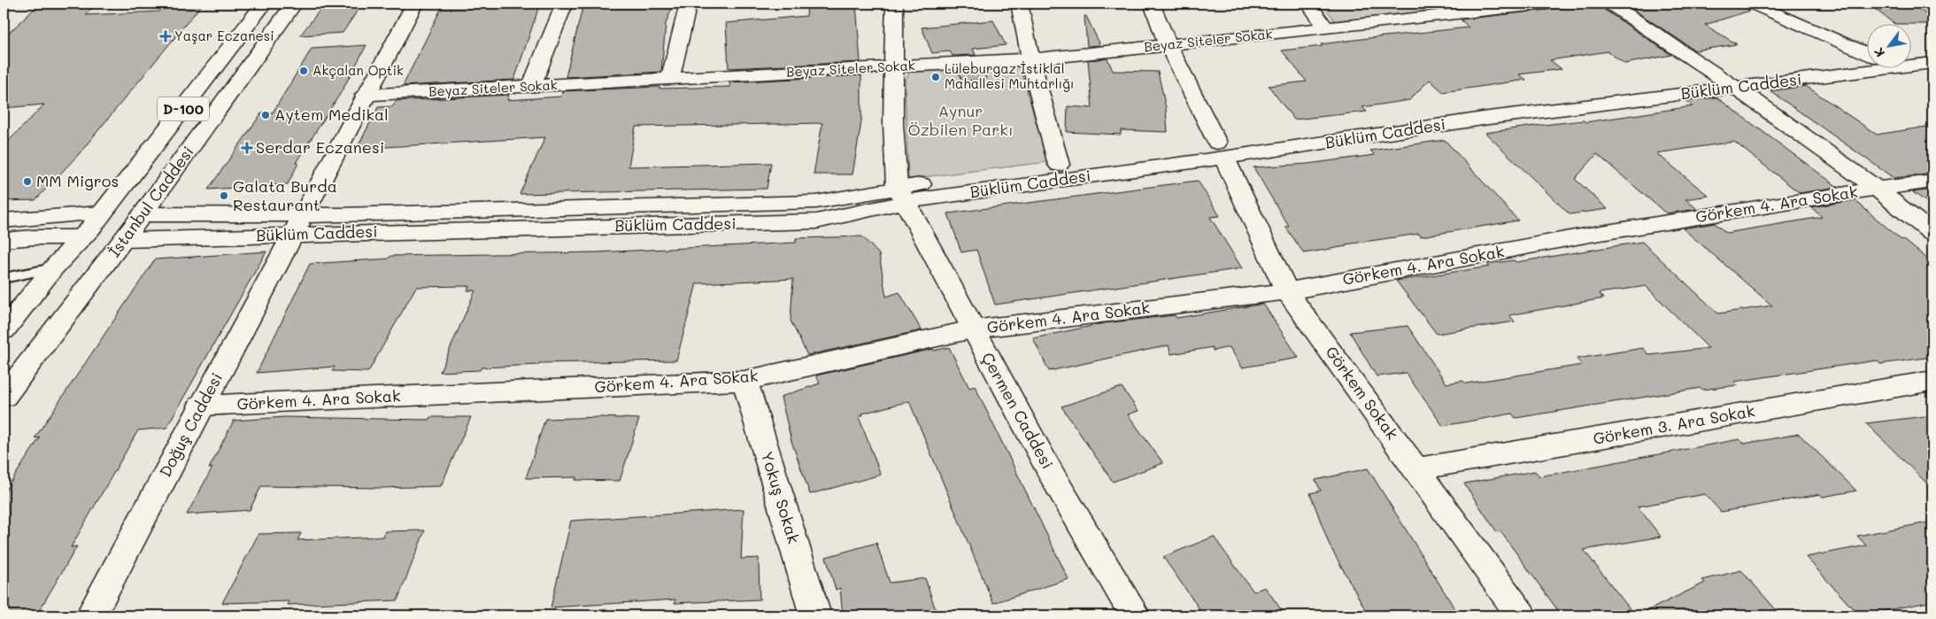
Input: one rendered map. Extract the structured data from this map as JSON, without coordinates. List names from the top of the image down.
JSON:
{
  "streets": {
    "main road": [
      "Beyaz Siteler Sokak",
      "Büklüm Caddesi",
      "D-100",
      "İstanbul Caddesi",
      "Görkem 4. Ara Sokak",
      "Görkem Sokak",
      "Çermen Caddesi",
      "Doğuş Caddesi",
      "Görkem 3. Ara Sokak",
      "Yokuş Sokak"
    ]
  },
  "crossings": [
    ["Beyaz Siteler Sokak", "Görkem Sokak"],
    ["Beyaz Siteler Sokak", "Çermen Caddesi"],
    ["Beyaz Siteler Sokak", "Doğuş Caddesi"],
    ["Büklüm Caddesi", "İstanbul Caddesi"],
    ["Büklüm Caddesi", "Görkem Sokak"],
    ["Büklüm Caddesi", "Çermen Caddesi"],
    ["Büklüm Caddesi", "Doğuş Caddesi"],
    ["Görkem 4. Ara Sokak", "Görkem Sokak"],
    ["Görkem 4. Ara Sokak", "Çermen Caddesi"],
    ["Görkem 4. Ara Sokak", "Doğuş Caddesi"],
    ["Görkem 4. Ara Sokak", "Yokuş Sokak"],
    ["Görkem Sokak", "Görkem 3. Ara Sokak"]
  ],
  "parks": ["Aynur Özbilen Parkı"],
  "places": {
    "health": ["Yaşar Eczanesi", "Serdar Eczanesi"],
    "other": [
      "Akçalan Optik",
      "Lüleburgaz İstiklal Mahallesi Muhtarlığı",
      "Aytem Medikal",
      "MM Migros",
      "Galata Burda Restaurant"
    ]
  },
  "north": "bottom left"
}
